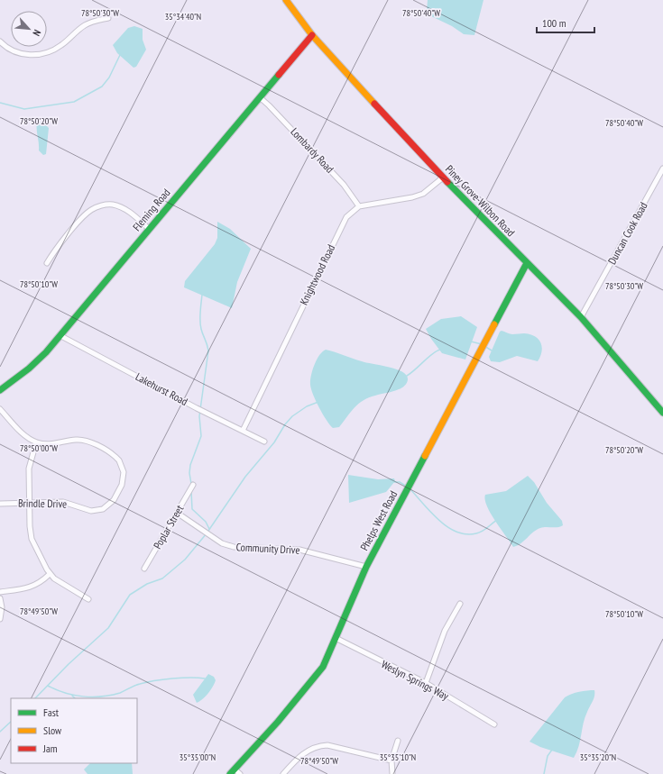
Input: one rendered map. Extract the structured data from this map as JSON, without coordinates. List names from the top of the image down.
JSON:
{
  "streets": {
    "street": [
      "Lombardy Road",
      "Piney Grove-Wilbon Road",
      "Fleming Road",
      "Duncan Cook Road",
      "Knightwood Road",
      "Lakehurst Road",
      "Brindle Drive",
      "Phelps West Road",
      "Poplar Street",
      "Community Drive",
      "Weslyn Springs Way"
    ]
  },
  "crossings": [
    ["Lombardy Road", "Fleming Road"],
    ["Lombardy Road", "Knightwood Road"],
    ["Piney Grove-Wilbon Road", "Fleming Road"],
    ["Piney Grove-Wilbon Road", "Duncan Cook Road"],
    ["Piney Grove-Wilbon Road", "Phelps West Road"],
    ["Fleming Road", "Lakehurst Road"],
    ["Knightwood Road", "Lakehurst Road"],
    ["Phelps West Road", "Community Drive"],
    ["Phelps West Road", "Weslyn Springs Way"],
    ["Poplar Street", "Community Drive"]
  ],
  "legend": ["Fast", "Slow", "Jam"],
  "scale_bar": "100 m",
  "north": "bottom right",
  "coordinates": [
    "78°50'30\"W",
    "78°50'40\"W",
    "35°34'40\"N",
    "78°50'20\"W",
    "78°50'10\"W",
    "78°50'00\"W",
    "78°49'50\"W",
    "35°35'00\"N",
    "35°35'10\"N",
    "35°35'20\"N"
  ]
}
